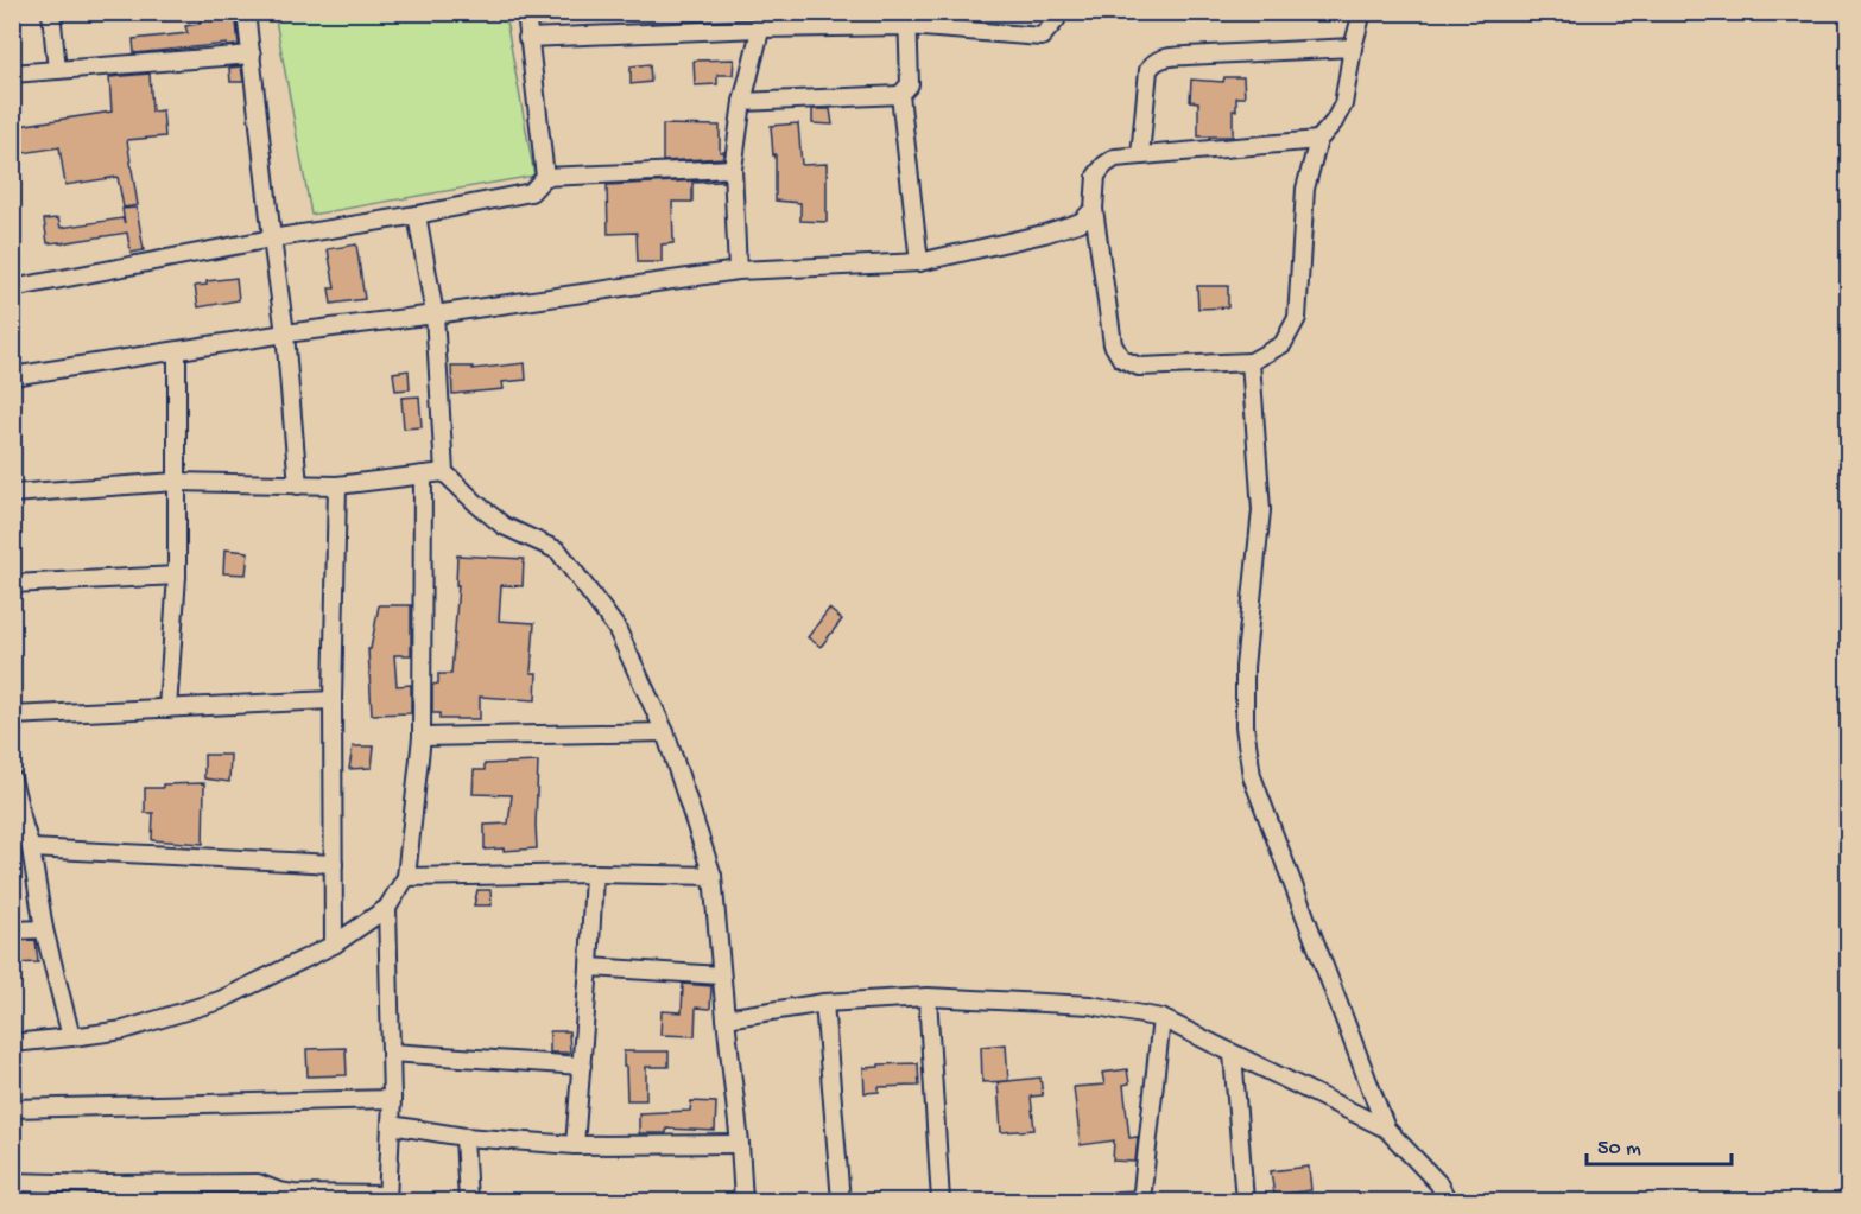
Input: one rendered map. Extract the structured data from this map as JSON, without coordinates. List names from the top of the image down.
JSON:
{
  "scale_bar": "50 m"
}
